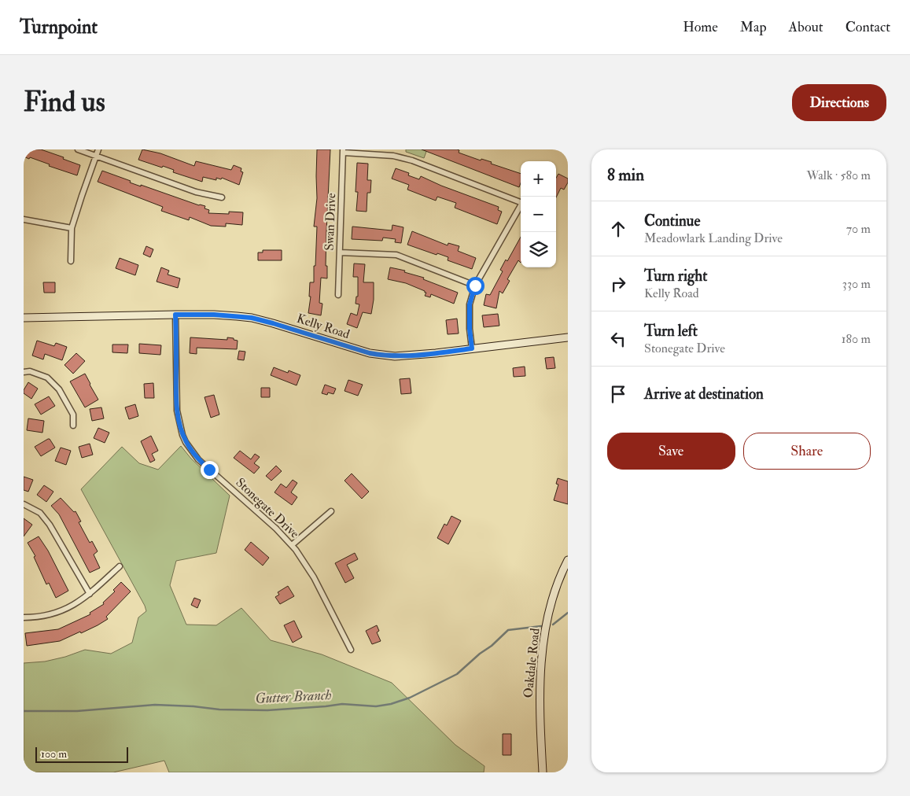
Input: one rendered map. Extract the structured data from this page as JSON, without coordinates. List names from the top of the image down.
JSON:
{
  "streets": {
    "street": [
      "Swan Drive",
      "Kelly Road",
      "Stonegate Drive",
      "Oakdale Road"
    ]
  },
  "crossings": [
    ["Kelly Road", "Stonegate Drive"]
  ],
  "water": ["Gutter Branch"],
  "scale_bar": "100 m",
  "page": {
    "header": "Turnpoint",
    "nav": [
      "Home",
      "Map",
      "About",
      "Contact"
    ],
    "buttons": [
      "Directions",
      ["Save", "Share"]
    ],
    "title": "Find us",
    "heading": ["8 min", "Walk · 580 m"],
    "map_buttons": ["+", "−"],
    "list": [
      ["Continue", "Meadowlark Landing Drive", "70 m"],
      ["Turn right", "Kelly Road", "330 m"],
      ["Turn left", "Stonegate Drive", "180 m"],
      "Arrive at destination"
    ],
    "scale": "100 m"
  }
}
